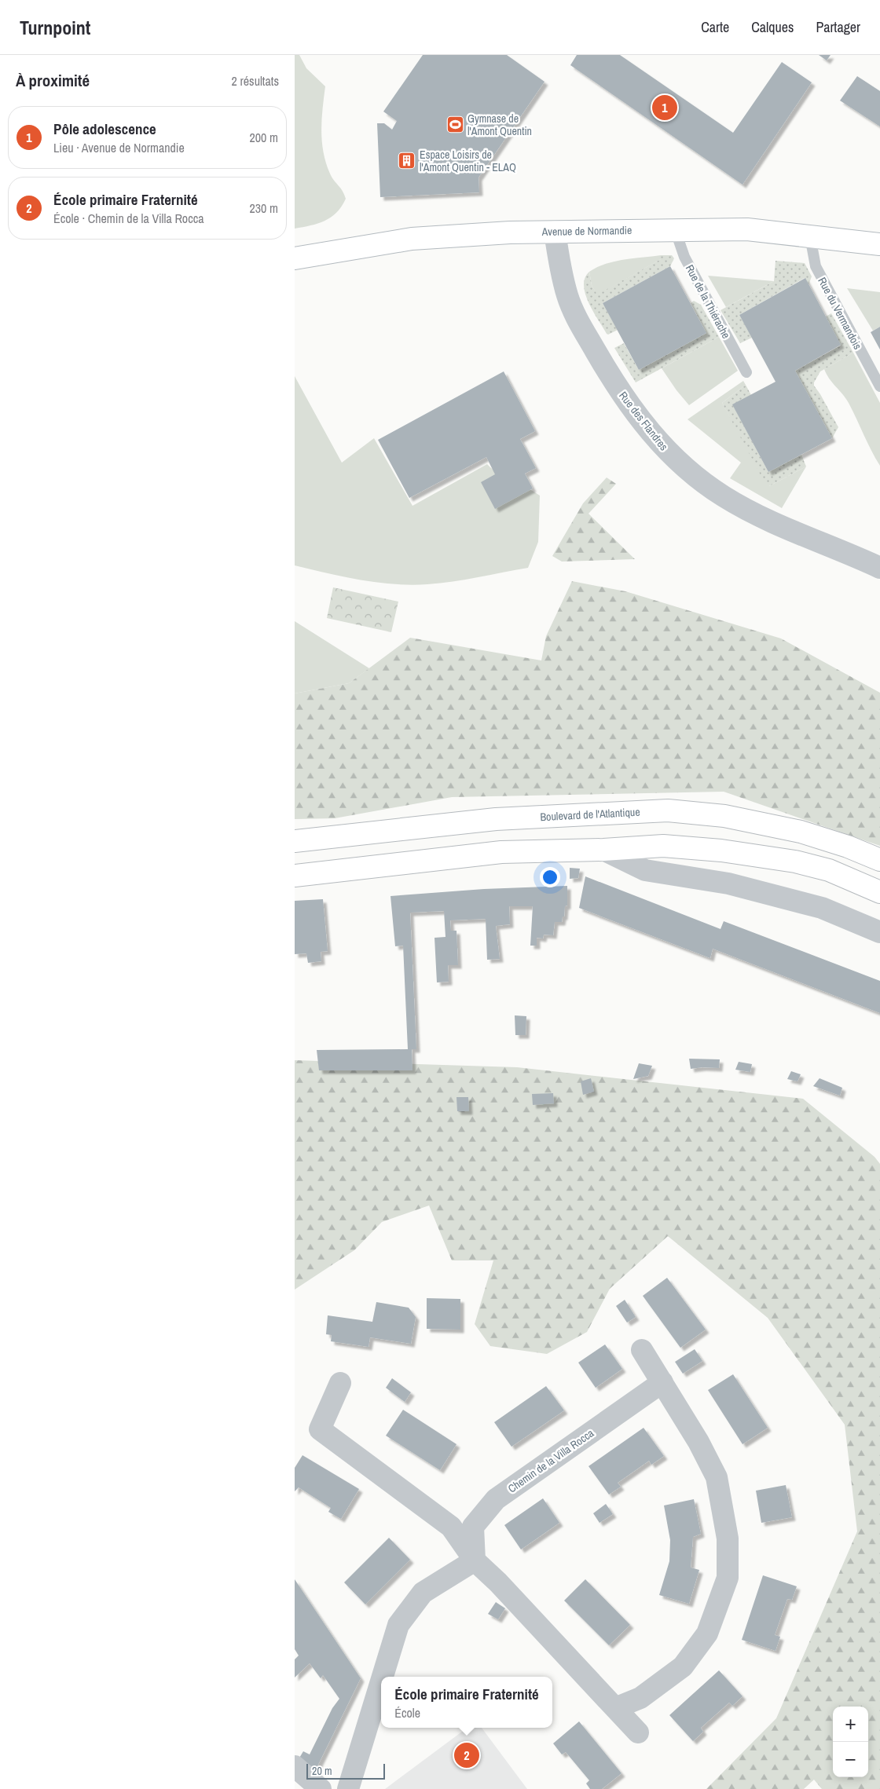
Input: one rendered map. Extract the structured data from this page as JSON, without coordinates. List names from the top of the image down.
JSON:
{
  "streets": {
    "main road": ["Avenue de Normandie", "Boulevard de l'Atlantique"],
    "street": ["Rue des Flandres", "Chemin de la Villa Rocca"],
    "lane": ["Rue de la Thiérache", "Rue du Vermandois"]
  },
  "crossings": [
    ["Avenue de Normandie", "Rue de la Thiérache"],
    ["Avenue de Normandie", "Rue du Vermandois"],
    ["Avenue de Normandie", "Rue des Flandres"]
  ],
  "places": {
    "sports": ["Gymnase de l'Amont Quentin"],
    "building": ["Espace Loisirs de l'Amont Quentin - ELAQ"]
  },
  "scale_bar": "20 m",
  "page": {
    "header": "Turnpoint",
    "nav": ["Carte", "Calques", "Partager"],
    "heading": ["À proximité", "2 résultats"],
    "pins": ["1", "2"],
    "list": [
      {
        "mark": "1",
        "name": "Pôle adolescence",
        "note": "Lieu · Avenue de Normandie",
        "value": "200 m"
      },
      {
        "mark": "2",
        "name": "École primaire Fraternité",
        "note": "École · Chemin de la Villa Rocca",
        "value": "230 m"
      }
    ],
    "popup": ["École primaire Fraternité", "École"],
    "map_buttons": ["+", "−"],
    "scale": "20 m"
  }
}
